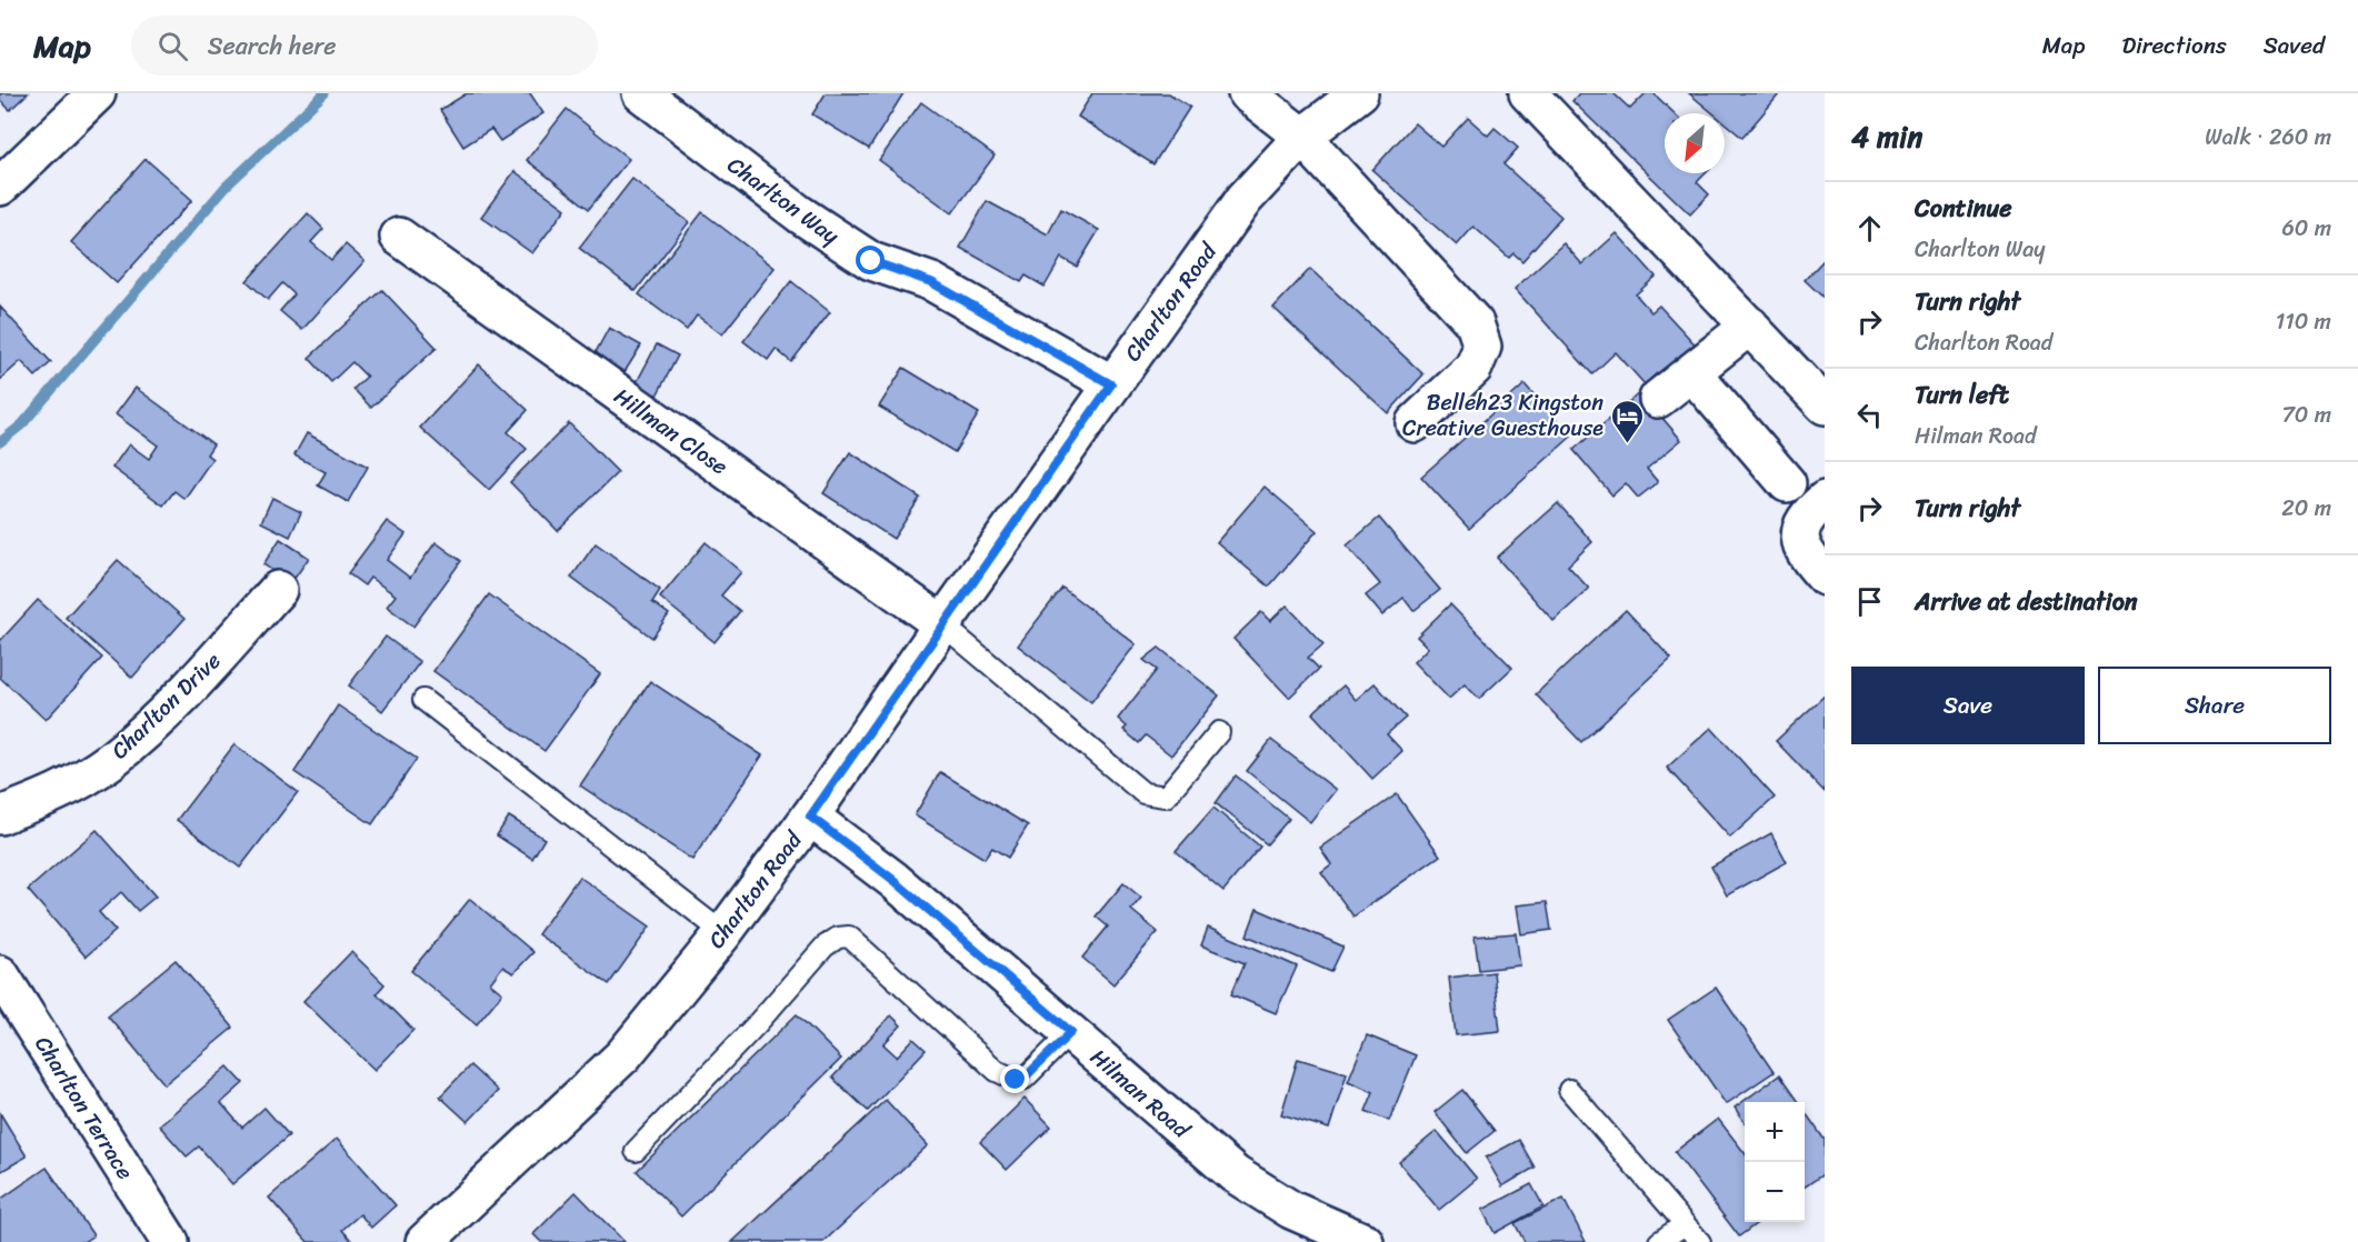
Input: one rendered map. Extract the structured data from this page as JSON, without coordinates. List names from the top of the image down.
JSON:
{
  "streets": {
    "street": [
      "Charlton Way",
      "Charlton Road",
      "Hillman Close",
      "Charlton Drive",
      "Hilman Road",
      "Charlton Terrace"
    ]
  },
  "crossings": [
    ["Charlton Way", "Charlton Road"],
    ["Charlton Road", "Hillman Close"],
    ["Charlton Road", "Hilman Road"]
  ],
  "places": {
    "hotel": ["Belleh23 Kingston Creative Guesthouse"]
  },
  "north": "bottom left",
  "page": {
    "header": "Map",
    "search": "Search here",
    "nav": ["Map", "Directions", "Saved"],
    "heading": ["4 min", "Walk · 260 m"],
    "list": [
      ["Continue", "Charlton Way", "60 m"],
      ["Turn right", "Charlton Road", "110 m"],
      ["Turn left", "Hilman Road", "70 m"],
      ["Turn right", "20 m"],
      "Arrive at destination"
    ],
    "buttons": ["Save", "Share"],
    "map_buttons": ["+", "−"]
  }
}
